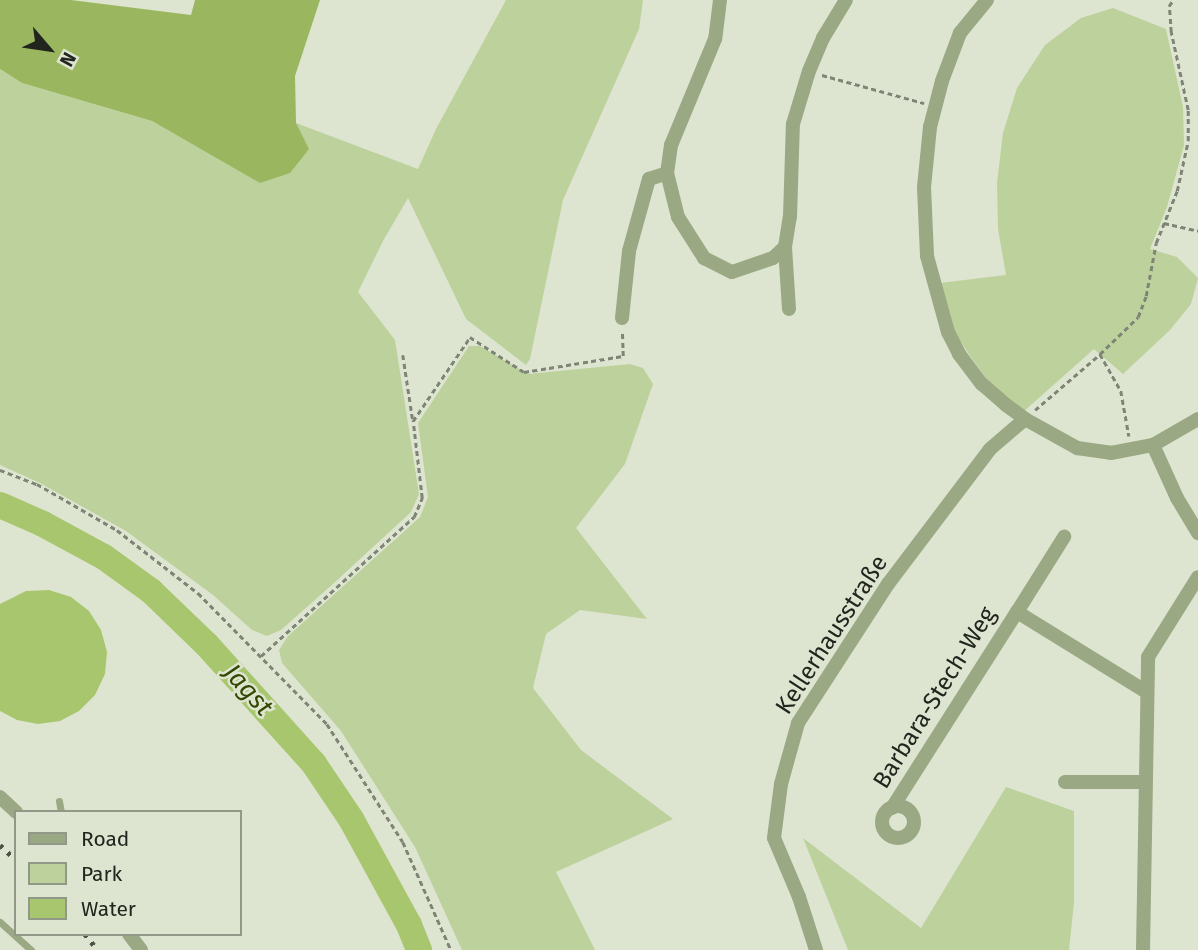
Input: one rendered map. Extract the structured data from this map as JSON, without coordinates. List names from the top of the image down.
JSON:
{
  "streets": {
    "street": ["Kellerhausstraße", "Barbara-Stech-Weg"]
  },
  "water": ["Jagst"],
  "legend": ["Road", "Park", "Water"],
  "north": "bottom right"
}
